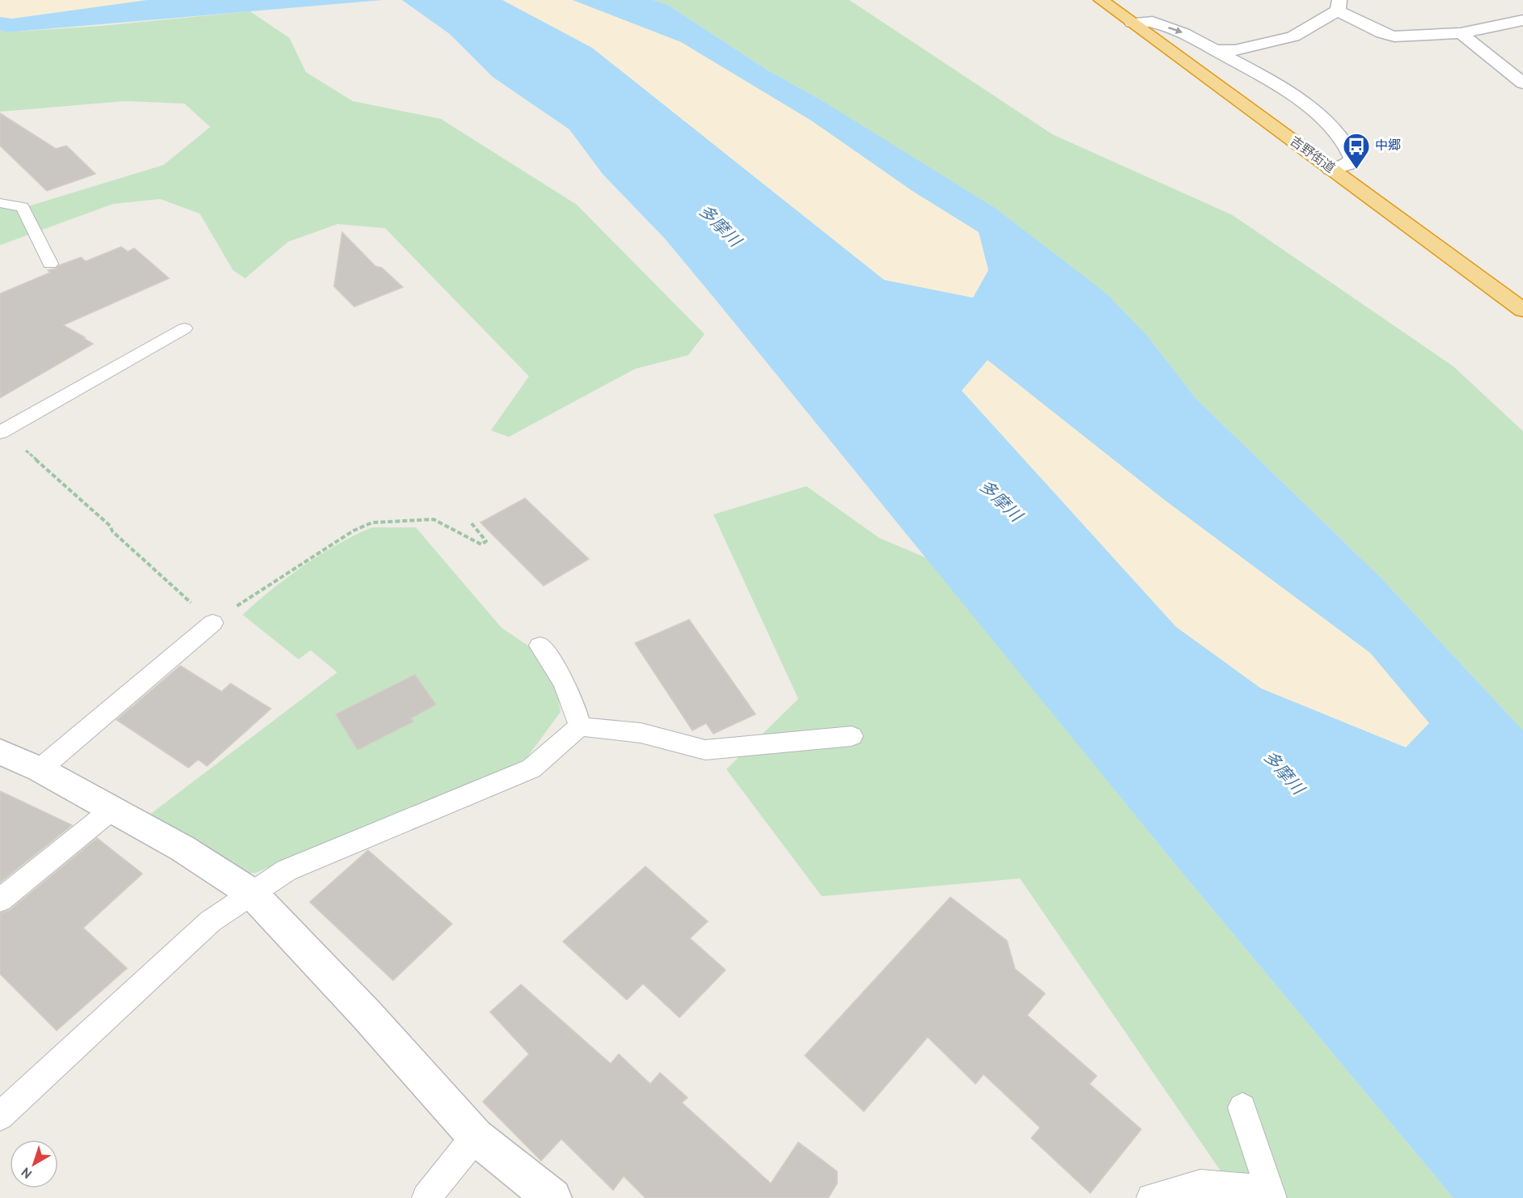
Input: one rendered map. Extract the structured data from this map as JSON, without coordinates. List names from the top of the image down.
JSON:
{
  "streets": {
    "highway": ["吉野街道"]
  },
  "water": ["多摩川"],
  "places": {
    "bus stop": ["中郷"]
  },
  "north": "bottom left"
}
